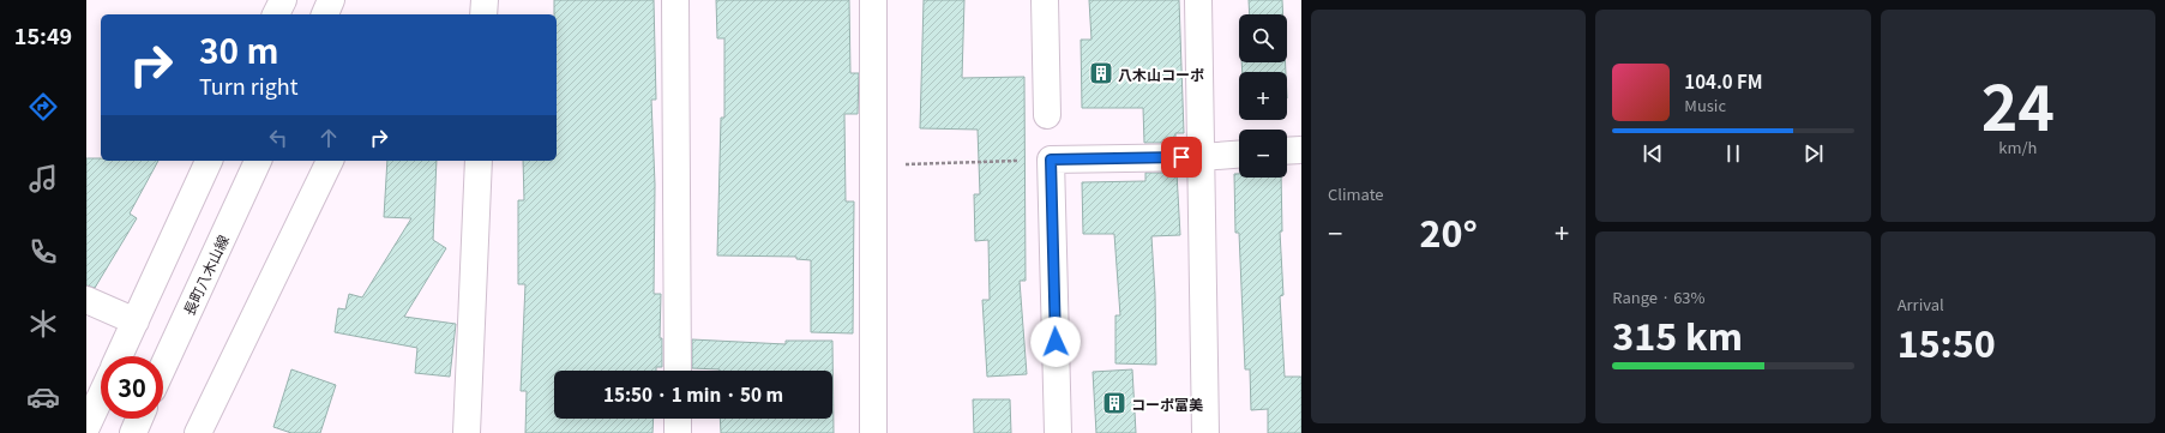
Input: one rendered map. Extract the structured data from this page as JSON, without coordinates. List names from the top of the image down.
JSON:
{
  "streets": {
    "street": ["長町八木山線"]
  },
  "places": {
    "building": ["八木山コーポ", "コーポ富美"]
  },
  "page": {
    "tabs": "15:49",
    "tile": [
      "Climate",
      ["24", "km/h"],
      ["Range · 63%", "315 km"],
      ["Arrival", "15:50"]
    ],
    "map_buttons": ["+", "−"],
    "turn": ["30 m", "Turn right"],
    "song": ["104.0 FM", "Music"],
    "heat": ["−", "20°", "+"],
    "limit": "30",
    "trip": "15:50 · 1 min · 50 m"
  }
}
